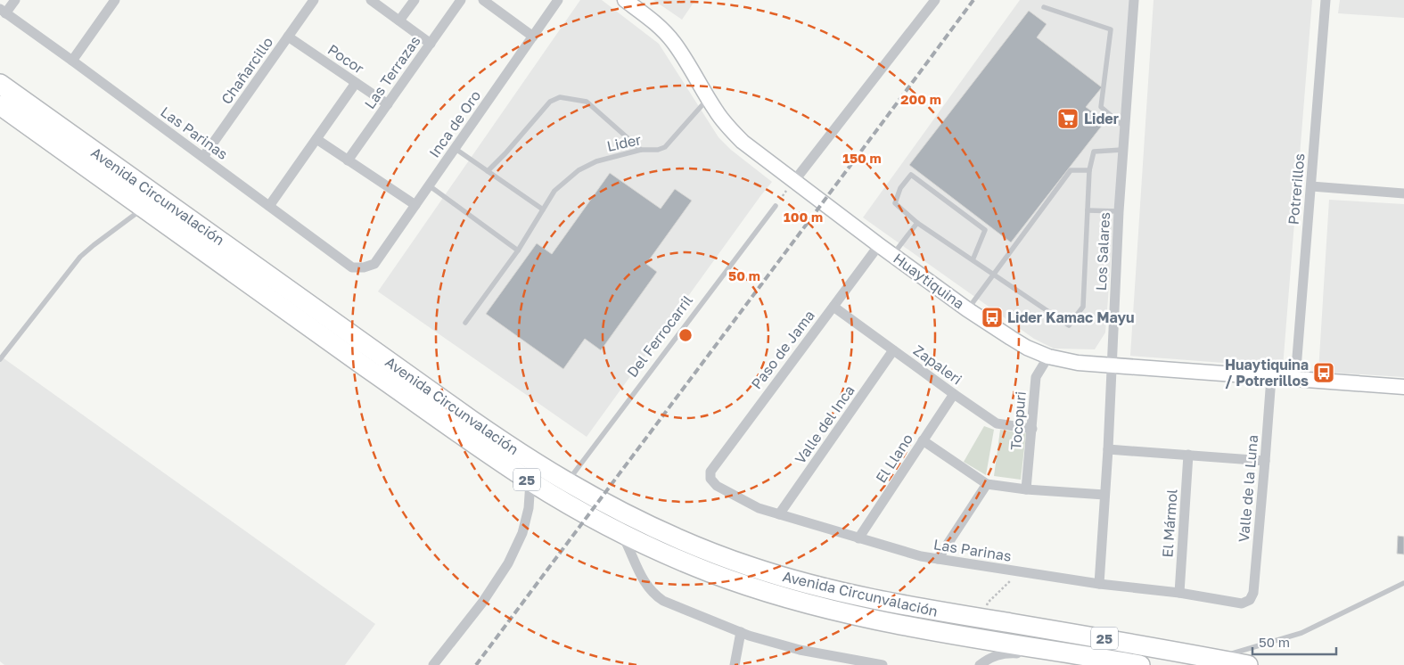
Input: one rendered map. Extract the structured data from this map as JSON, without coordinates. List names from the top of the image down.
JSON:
{
  "streets": {
    "highway": ["Avenida Circunvalación", "25"],
    "street": [
      "Pocor",
      "Chañarcillo",
      "Las Terrazas",
      "Inca de Oro",
      "Las Parinas",
      "Potrerillos",
      "Los Salares",
      "Huaytiquina",
      "Paso de Jama",
      "Zapaleri",
      "Tocopuri",
      "Valle del Inca",
      "El Llano",
      "Valle de la Luna",
      "El Mármol"
    ],
    "lane": ["Lider", "Del Ferrocarril"]
  },
  "crossings": [
    ["Pocor", "Chañarcillo"],
    ["Pocor", "Las Terrazas"],
    ["Chañarcillo", "Las Parinas"],
    ["Las Terrazas", "Las Parinas"],
    ["Inca de Oro", "Las Parinas"],
    ["Las Parinas", "Los Salares"],
    ["Las Parinas", "Paso de Jama"],
    ["Las Parinas", "Valle del Inca"],
    ["Las Parinas", "El Llano"],
    ["Las Parinas", "Valle de la Luna"],
    ["Las Parinas", "El Mármol"],
    ["Lider", "Huaytiquina"],
    ["Potrerillos", "Huaytiquina"],
    ["Avenida Circunvalación", "Del Ferrocarril"],
    ["Los Salares", "Huaytiquina"],
    ["Huaytiquina", "Paso de Jama"],
    ["Huaytiquina", "Tocopuri"],
    ["Huaytiquina", "Valle de la Luna"],
    ["Paso de Jama", "Zapaleri"],
    ["Zapaleri", "Tocopuri"],
    ["Zapaleri", "Valle del Inca"],
    ["Zapaleri", "El Llano"]
  ],
  "places": {
    "supermarket": ["Lider"],
    "bus stop": ["Lider Kamac Mayu", "Huaytiquina / Potrerillos"]
  },
  "scale_bar": "50 m",
  "rings": [
    "200 m",
    "150 m",
    "100 m",
    "50 m"
  ]
}
